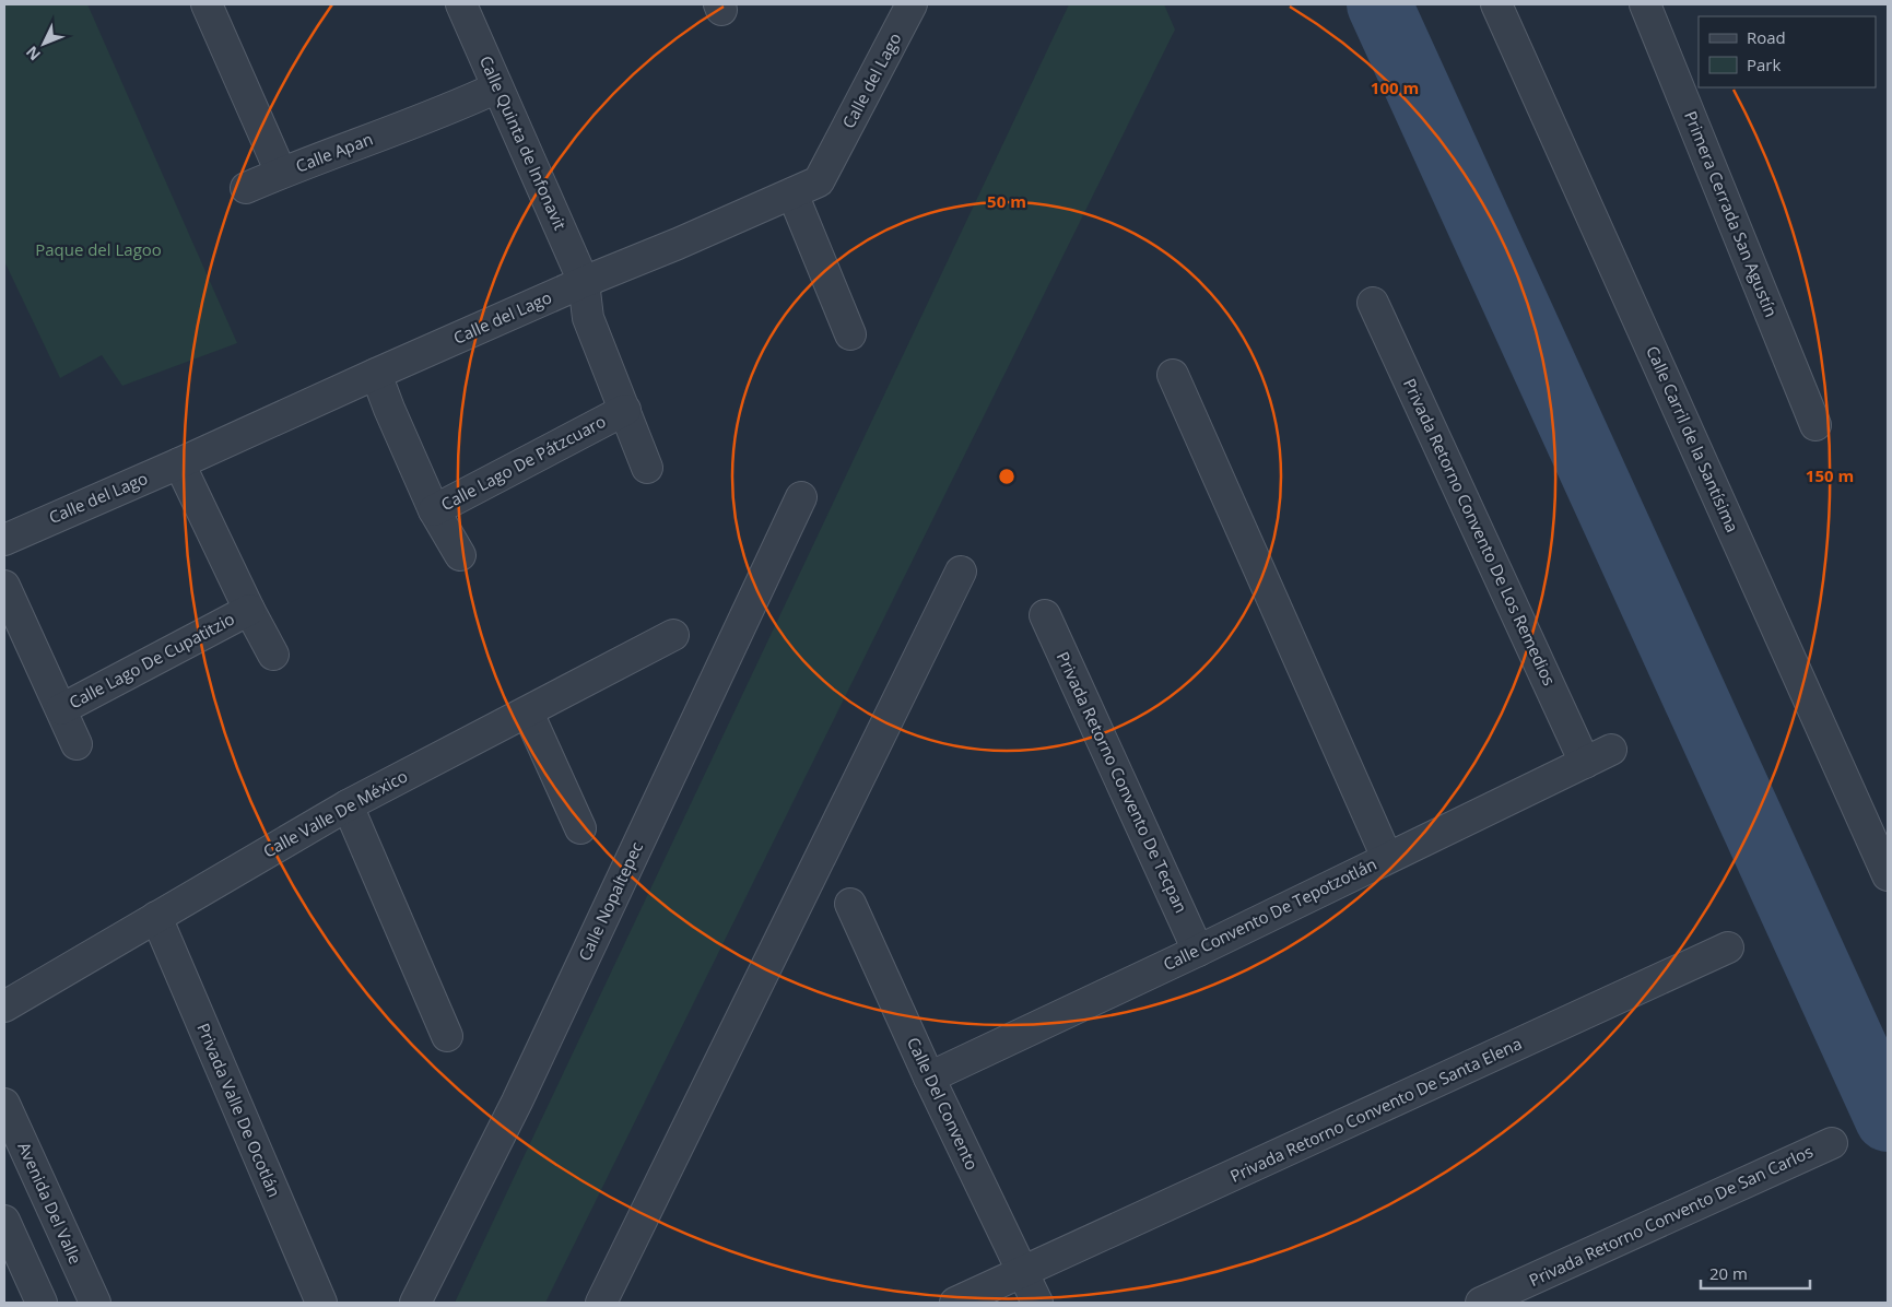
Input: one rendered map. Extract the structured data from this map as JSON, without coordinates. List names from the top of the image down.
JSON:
{
  "streets": {
    "street": [
      "Calle del Lago",
      "Calle Quinta de Infonavit",
      "Calle Apan",
      "Primera Cerrada San Agustín",
      "Calle Carril de la Santísima",
      "Calle Lago De Pátzcuaro",
      "Privada Retorno Convento De Los Remedios",
      "Calle Lago De Cupatitzio",
      "Privada Retorno Convento De Tecpan",
      "Calle Valle De México",
      "Calle Nopaltepec",
      "Calle Convento De Tepotzotlán",
      "Calle Del Convento",
      "Privada Valle De Ocotlán",
      "Privada Retorno Convento De Santa Elena",
      "Avenida Del Valle",
      "Privada Retorno Convento De San Carlos"
    ]
  },
  "crossings": [
    ["Calle del Lago", "Calle Quinta de Infonavit"],
    ["Calle del Lago", "Calle Lago De Pátzcuaro"],
    ["Calle del Lago", "Calle Lago De Cupatitzio"],
    ["Calle Quinta de Infonavit", "Calle Apan"],
    ["Calle Quinta de Infonavit", "Calle Lago De Pátzcuaro"],
    ["Privada Retorno Convento De Los Remedios", "Calle Convento De Tepotzotlán"],
    ["Privada Retorno Convento De Tecpan", "Calle Convento De Tepotzotlán"],
    ["Calle Valle De México", "Privada Valle De Ocotlán"],
    ["Calle Convento De Tepotzotlán", "Calle Del Convento"],
    ["Calle Del Convento", "Privada Retorno Convento De Santa Elena"]
  ],
  "parks": ["Paque del Lagoo"],
  "legend": ["Road", "Park"],
  "scale_bar": "20 m",
  "north": "bottom left",
  "rings": ["100 m", "50 m", "150 m"]
}
